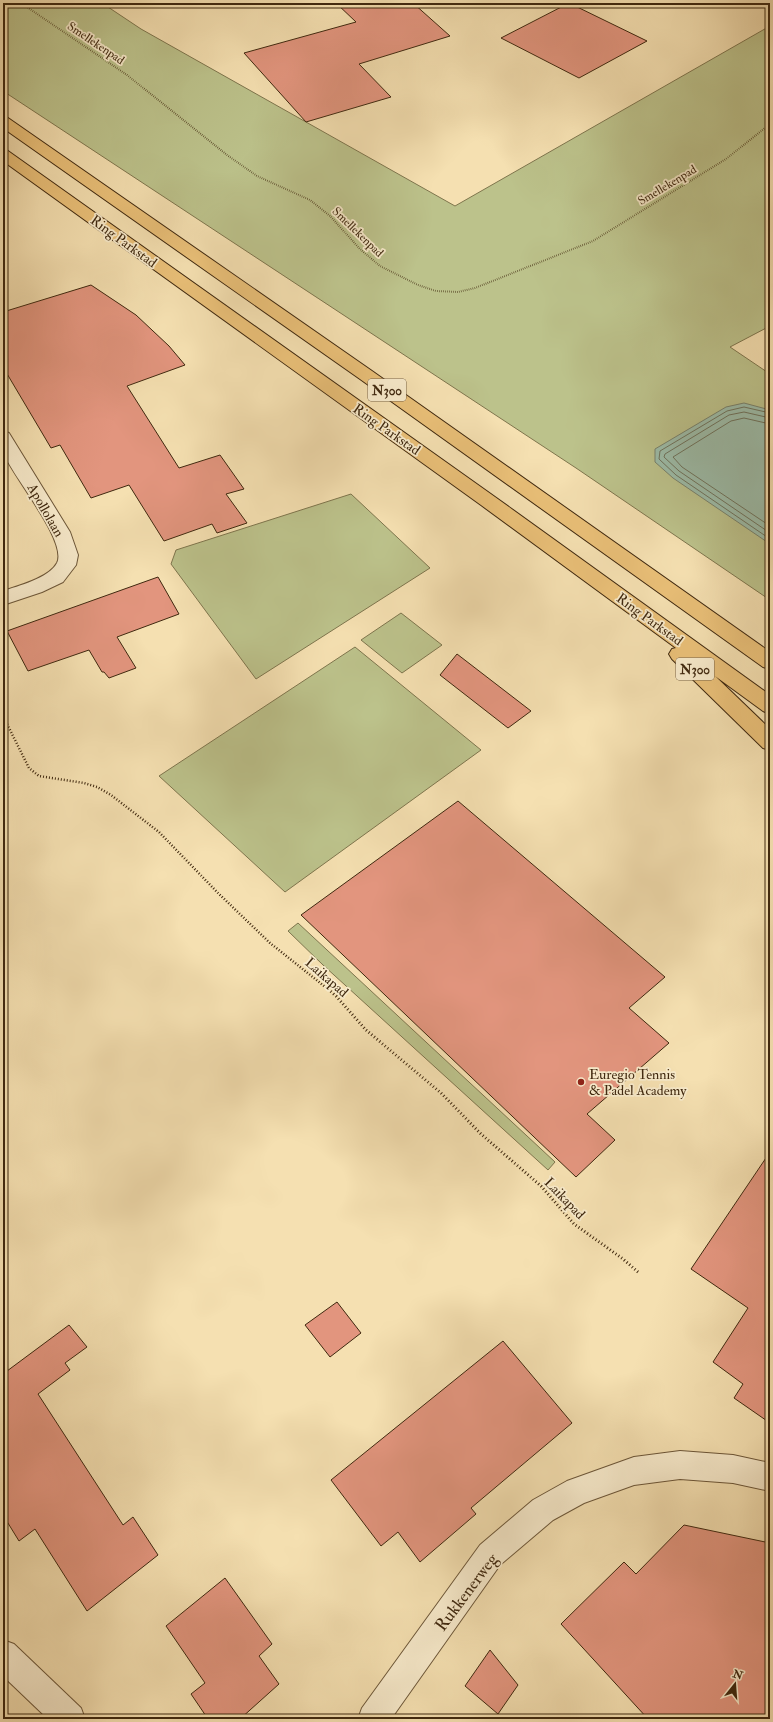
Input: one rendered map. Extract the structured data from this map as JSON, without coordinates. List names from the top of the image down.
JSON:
{
  "streets": {
    "highway": ["Ring Parkstad", "N300"],
    "street": ["Apollolaan", "Rukkenerweg"],
    "path": ["Smellekenpad", "Laikapad"]
  },
  "crossings": [
    ["Ring Parkstad", "N300"]
  ],
  "places": ["Euregio Tennis & Padel Academy"],
  "north": "top"
}
